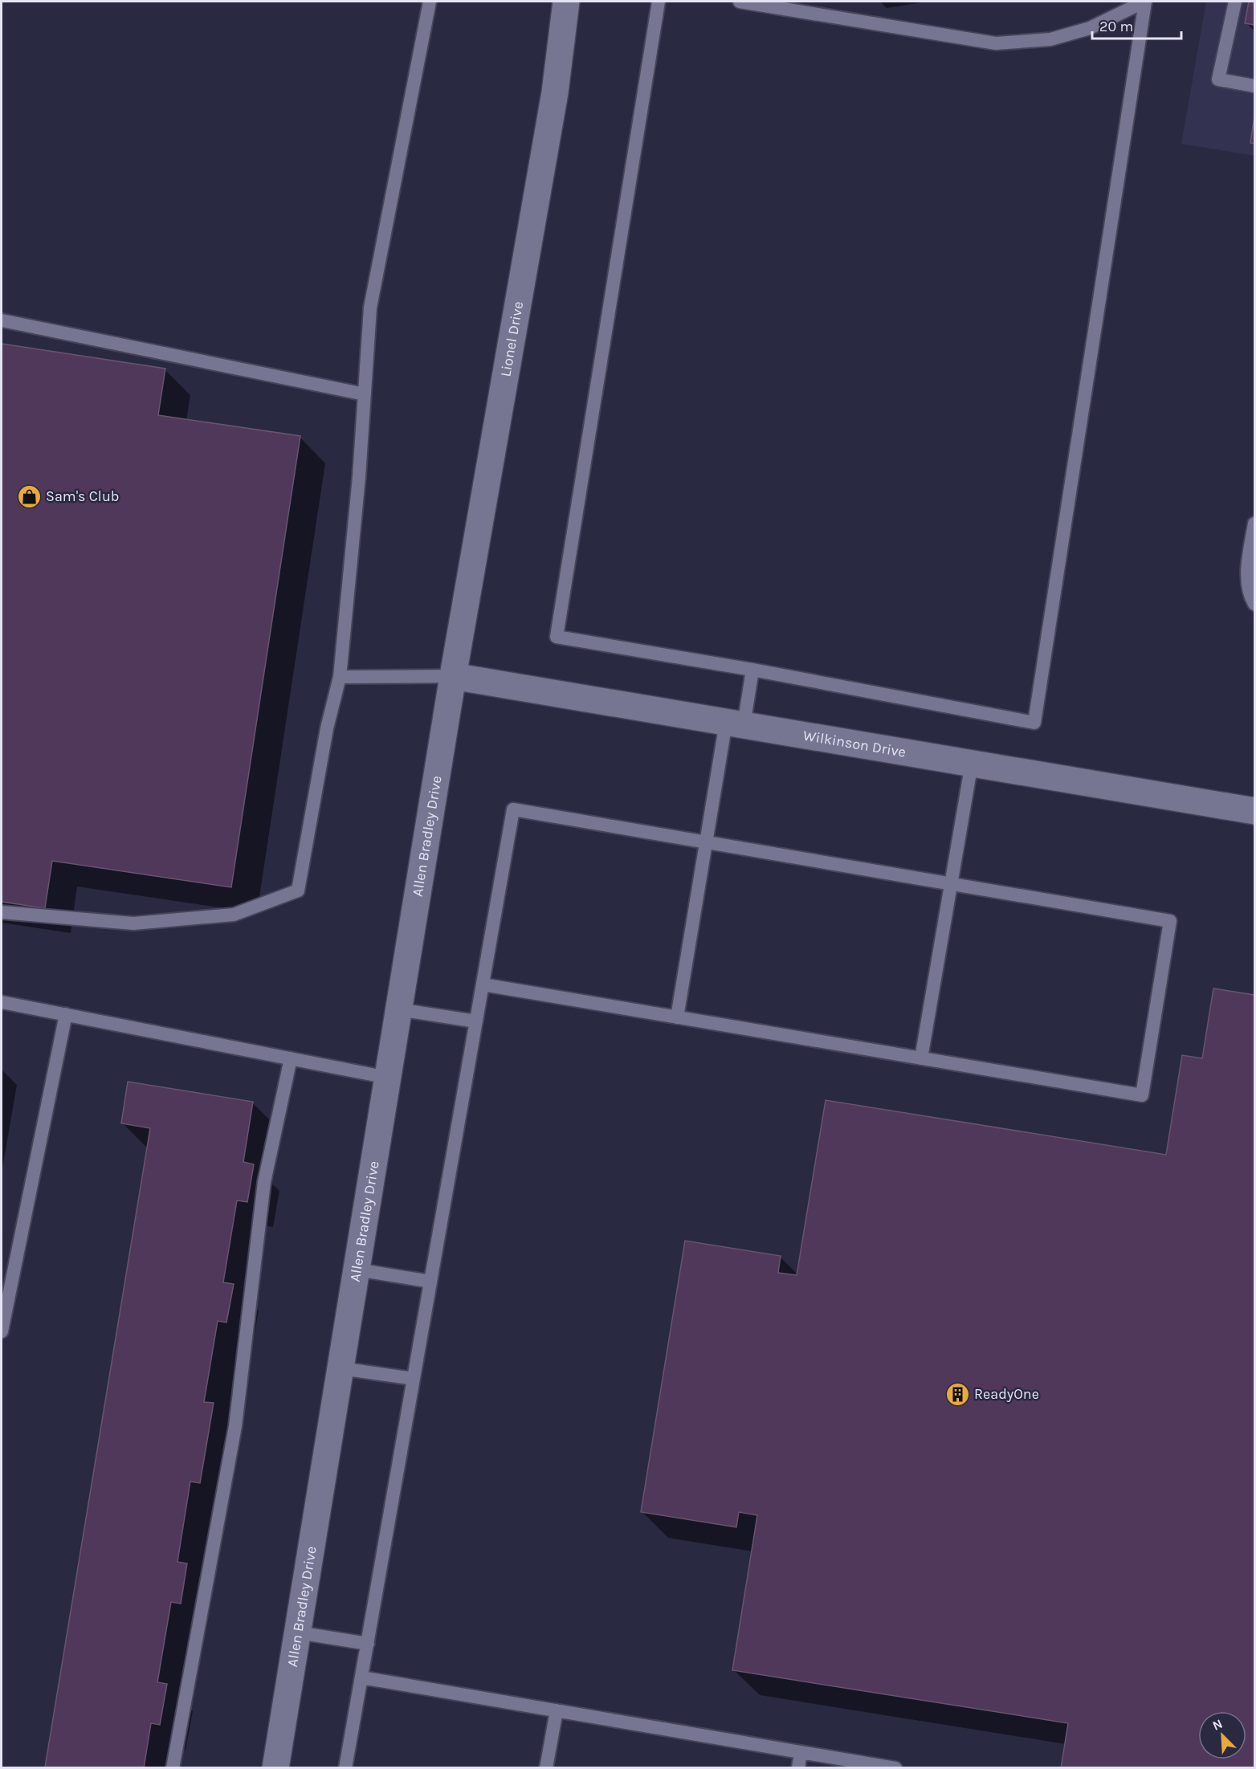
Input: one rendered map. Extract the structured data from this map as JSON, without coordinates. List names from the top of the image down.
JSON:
{
  "streets": {
    "street": ["Lionel Drive", "Wilkinson Drive", "Allen Bradley Drive"]
  },
  "crossings": [
    ["Lionel Drive", "Wilkinson Drive"],
    ["Lionel Drive", "Allen Bradley Drive"],
    ["Wilkinson Drive", "Allen Bradley Drive"]
  ],
  "places": {
    "shop": ["Sam's Club"],
    "building": ["ReadyOne"]
  },
  "scale_bar": "20 m",
  "north": "top left"
}
